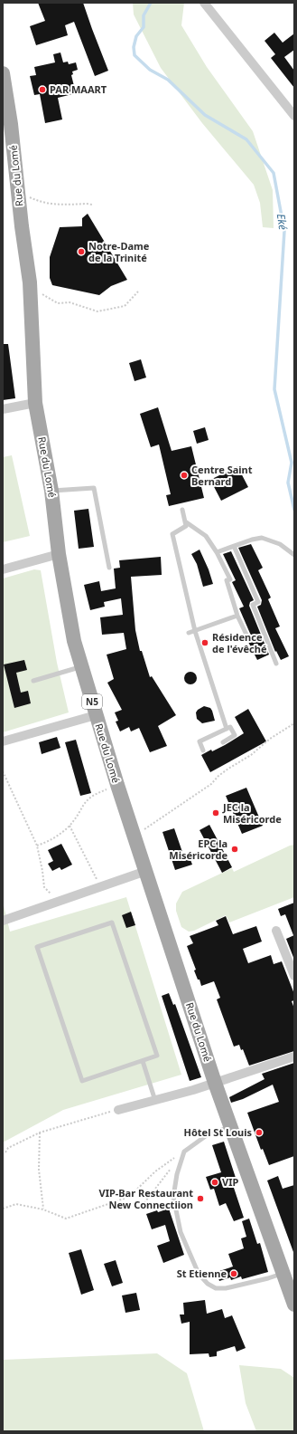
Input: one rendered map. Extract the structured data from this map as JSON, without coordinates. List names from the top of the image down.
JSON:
{
  "streets": {
    "main road": ["Rue du Lomé", "N5"]
  },
  "water": ["Eké"],
  "places": [
    "PAR MAART",
    "Notre-Dame de la Trinité",
    "Centre Saint Bernard",
    "Résidence de l'évêché",
    "JEC la Miséricorde",
    "EPC la Miséricorde",
    "Hôtel St Louis",
    "VIP",
    "VIP-Bar Restaurant New Connectiion",
    "St Etienne"
  ]
}
